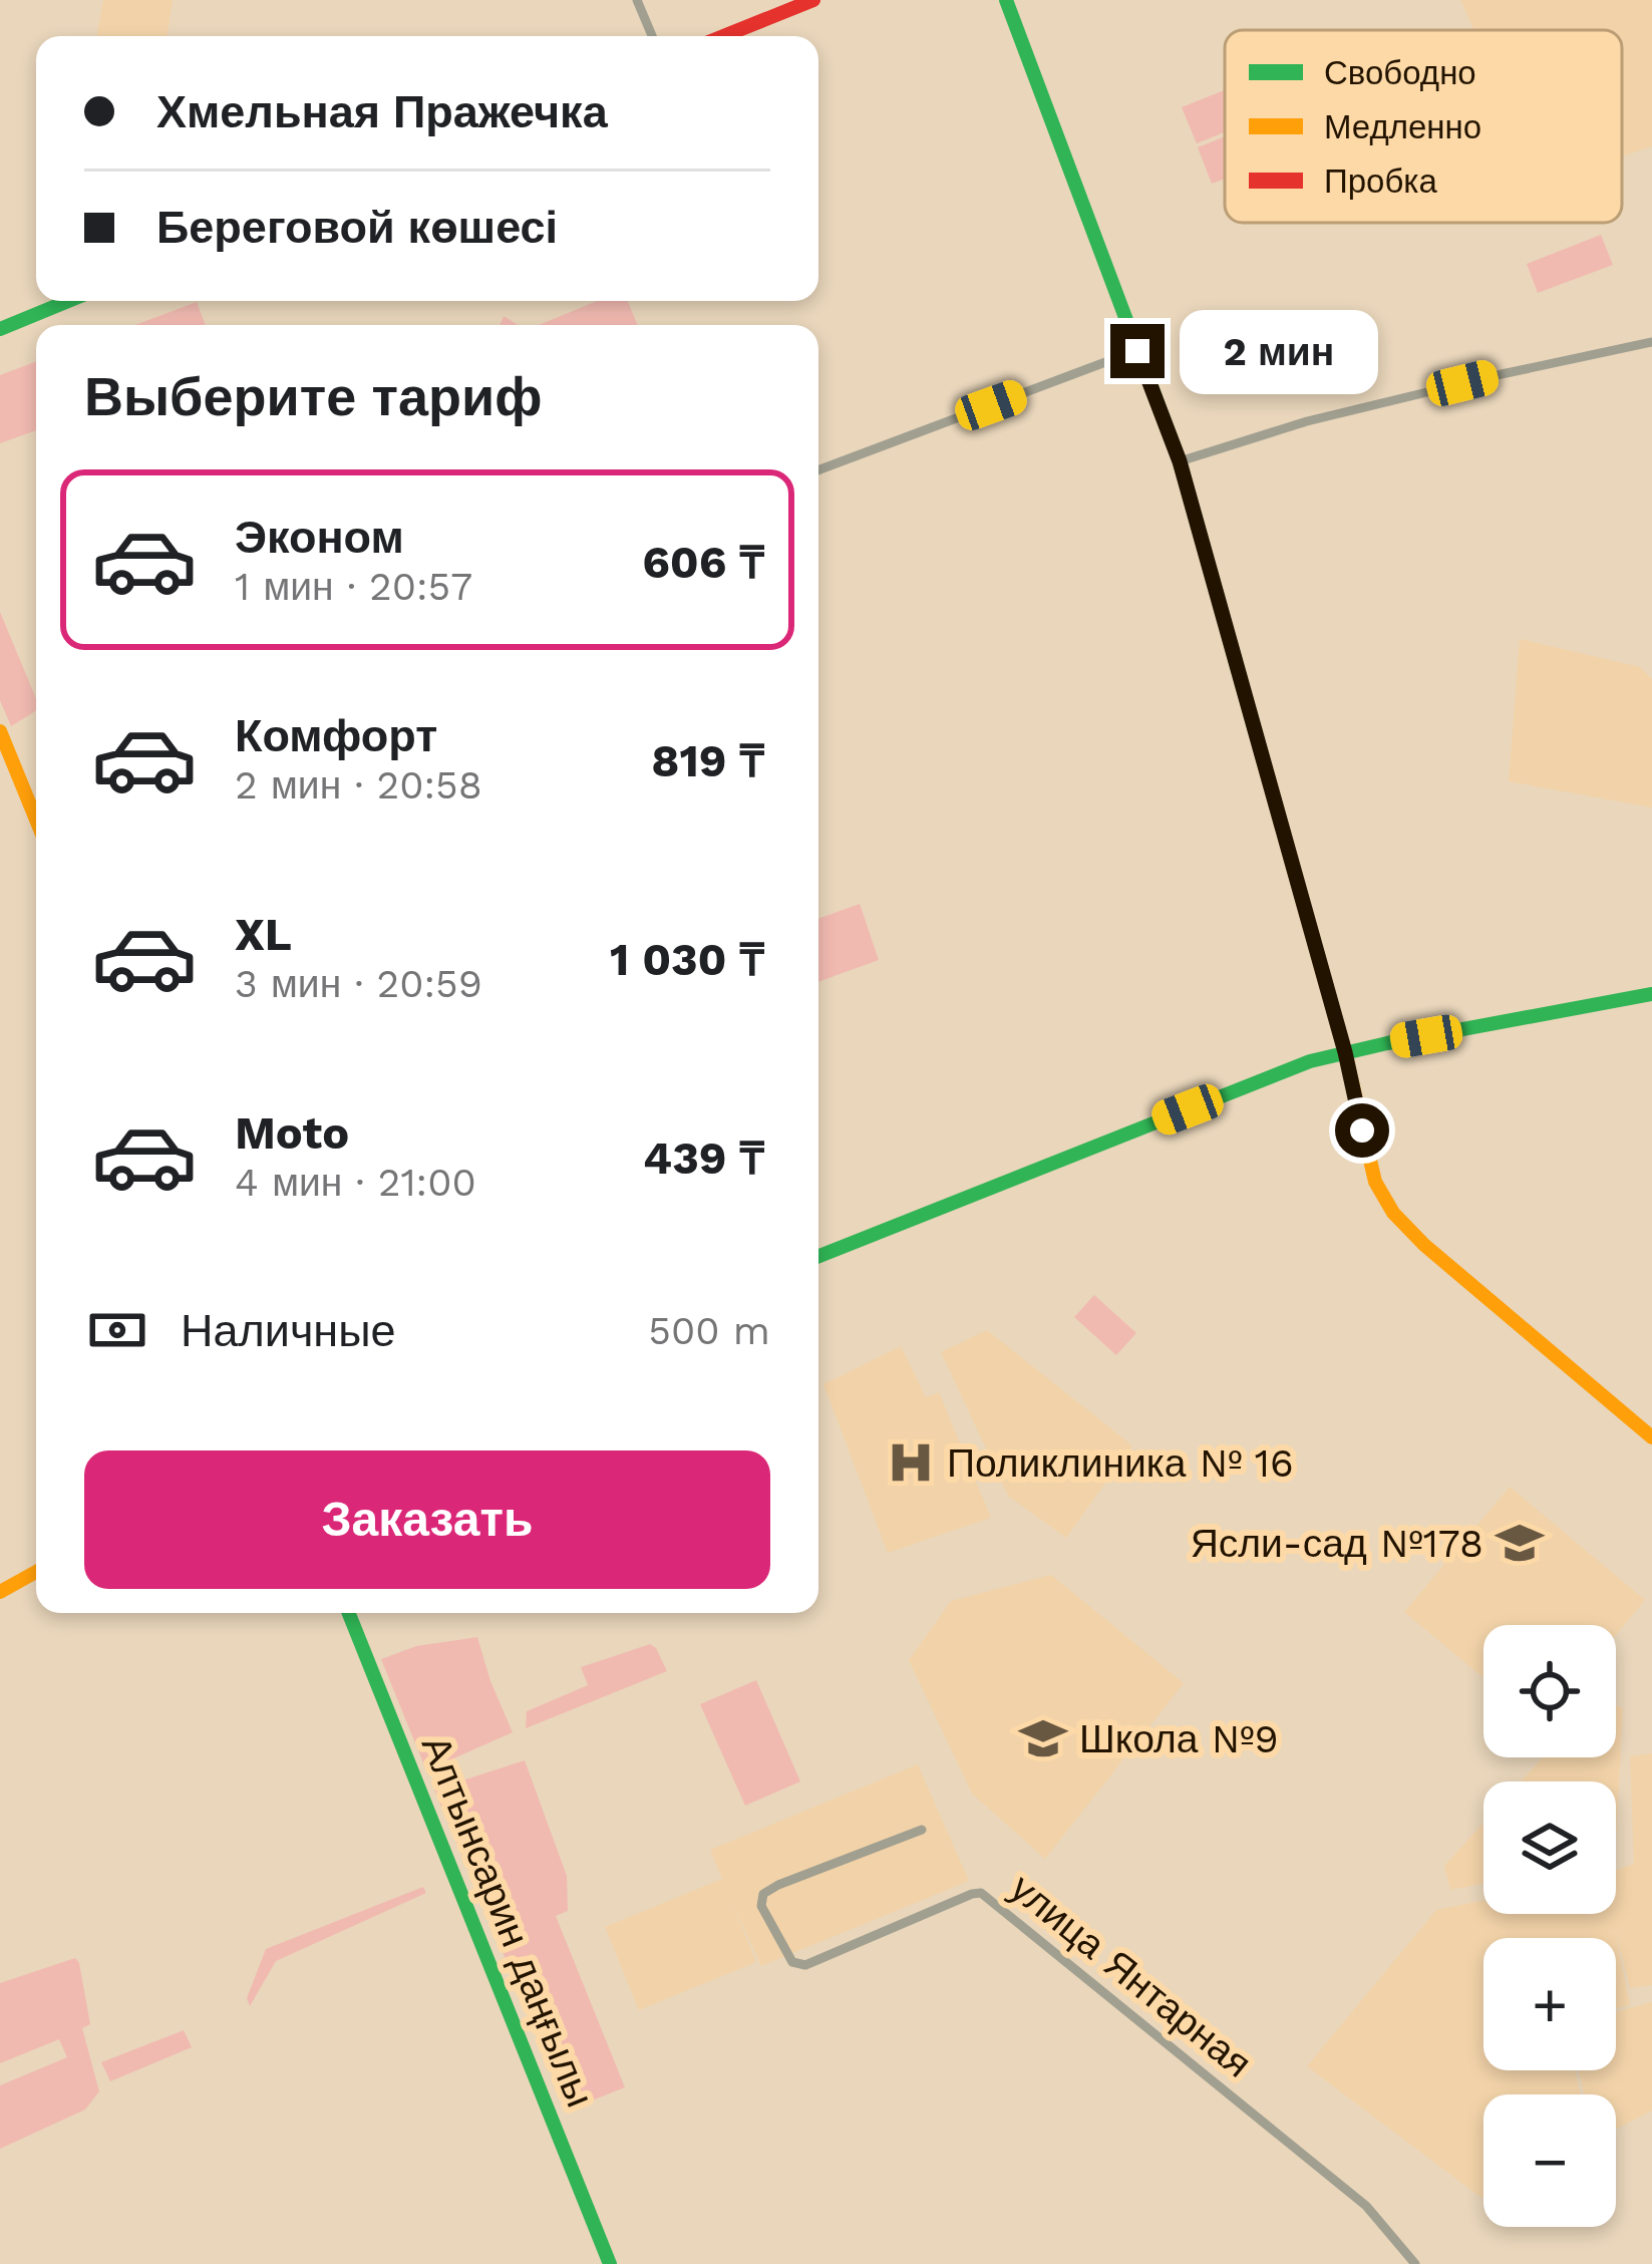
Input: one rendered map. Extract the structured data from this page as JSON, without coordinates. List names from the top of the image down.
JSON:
{
  "streets": {
    "main road": ["Алтынсарин даңғылы"],
    "street": ["улица Янтарная"]
  },
  "places": {
    "hospital": ["Поликлиника № 16"],
    "school or university": ["Ясли-сад №178", "Школа №9"]
  },
  "legend": ["Свободно", "Медленно", "Пробка"],
  "page": {
    "banner": ["Хмельная Пражечка", "Береговой көшесі"],
    "bubble": "2 мин",
    "heading": "Выберите тариф",
    "list": [
      {
        "name": "Эконом",
        "note": "1 мин · 20:57",
        "value": "606 ₸"
      },
      {
        "name": "Комфорт",
        "note": "2 мин · 20:58",
        "value": "819 ₸"
      },
      {
        "name": "XL",
        "note": "3 мин · 20:59",
        "value": "1 030 ₸"
      },
      {
        "name": "Moto",
        "note": "4 мин · 21:00",
        "value": "439 ₸"
      }
    ],
    "pay": ["Наличные", "500 m"],
    "buttons": "Заказать",
    "map_buttons": ["+", "−"]
  }
}
